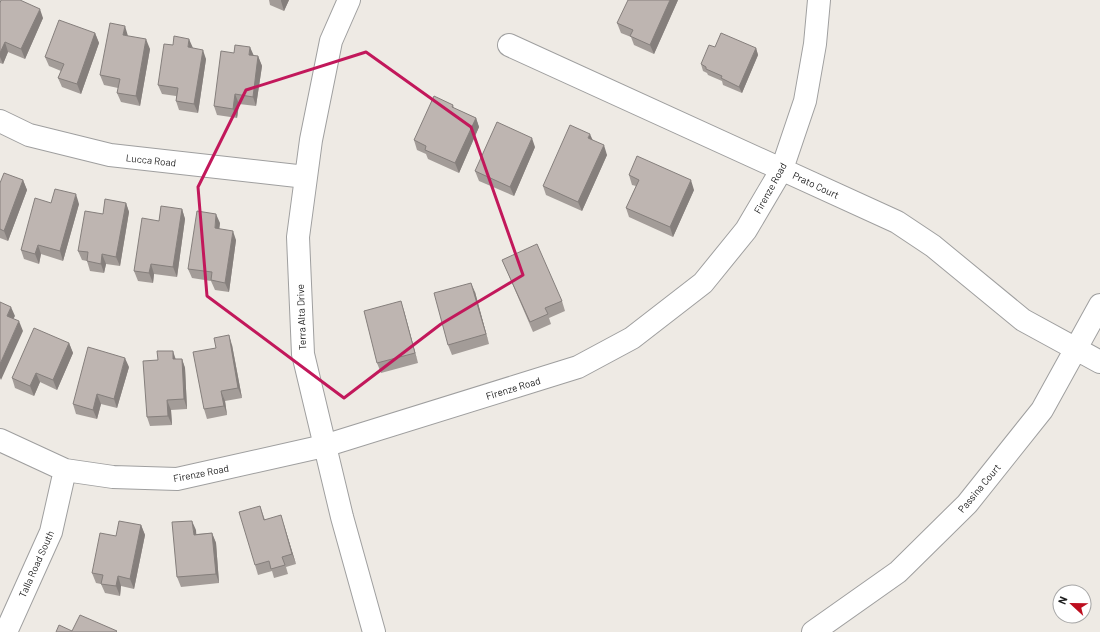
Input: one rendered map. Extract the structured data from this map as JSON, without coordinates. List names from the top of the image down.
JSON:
{
  "streets": {
    "street": [
      "Lucca Road",
      "Prato Court",
      "Firenze Road",
      "Terra Alta Drive",
      "Passina Court",
      "Talla Road South"
    ]
  },
  "crossings": [
    ["Lucca Road", "Terra Alta Drive"],
    ["Prato Court", "Firenze Road"],
    ["Prato Court", "Passina Court"],
    ["Firenze Road", "Terra Alta Drive"],
    ["Firenze Road", "Talla Road South"]
  ],
  "north": "left"
}
